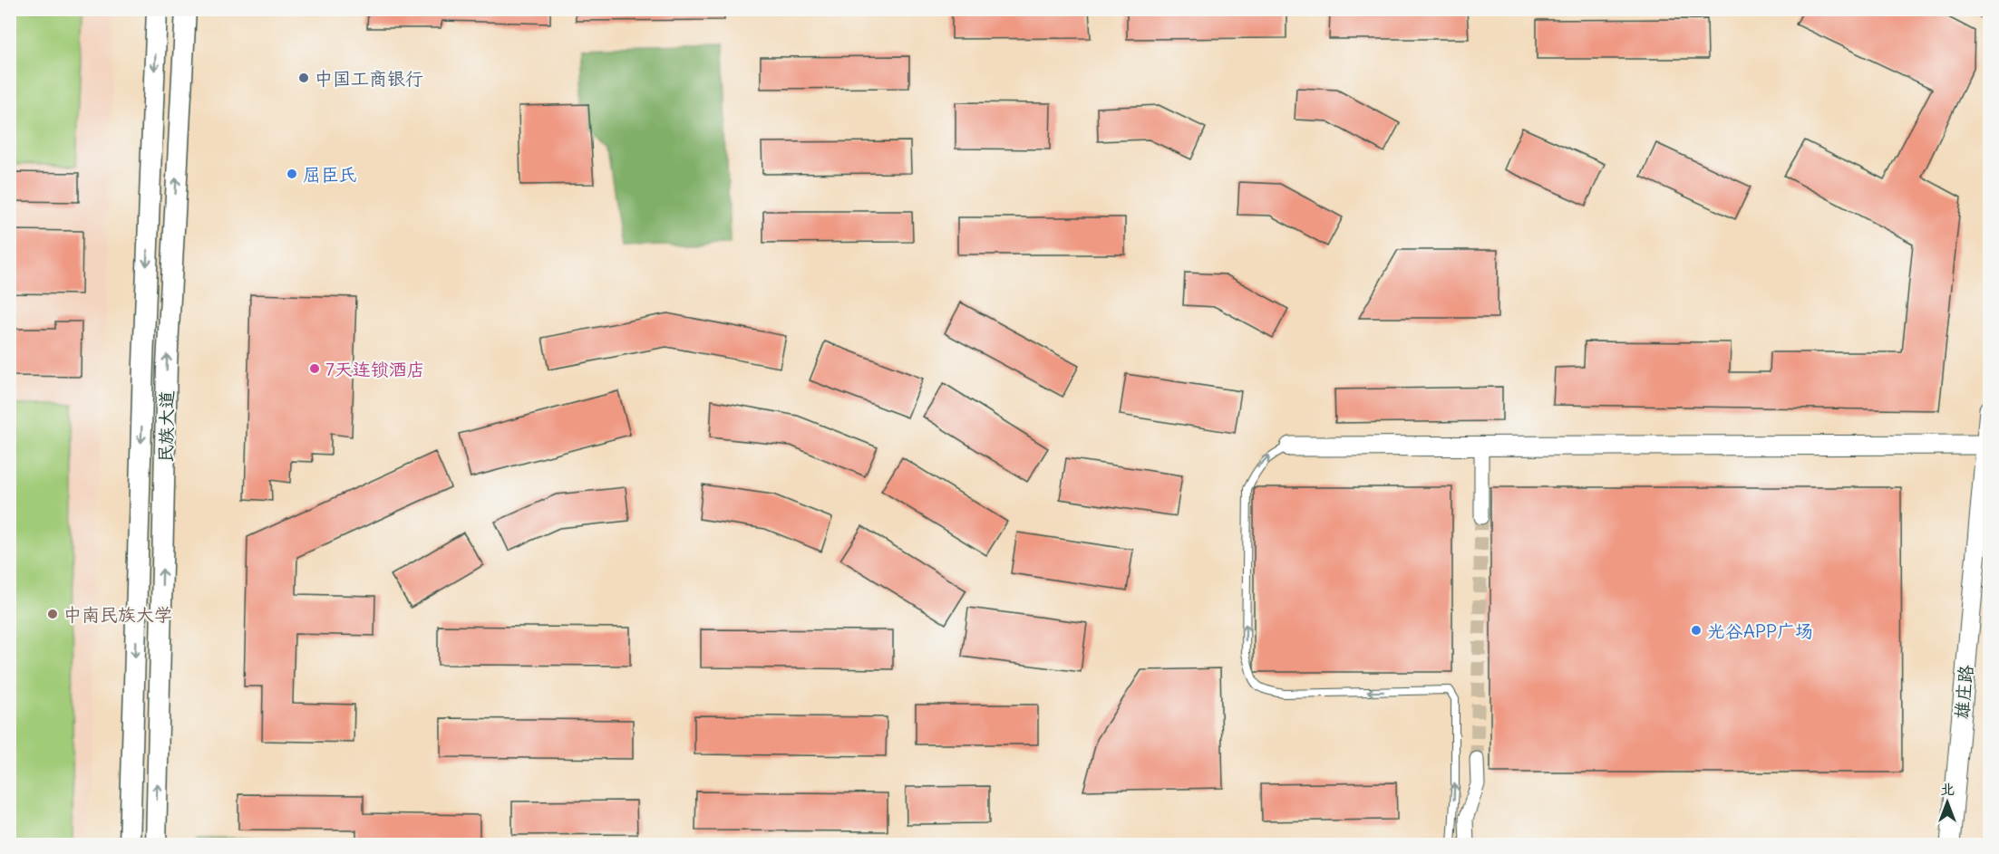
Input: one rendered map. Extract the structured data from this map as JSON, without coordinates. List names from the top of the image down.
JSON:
{
  "streets": {
    "main road": ["民族大道"],
    "street": ["雄庄路"]
  },
  "places": [
    "中国工商银行",
    "屈臣氏",
    "7天连锁酒店",
    "中南民族大学",
    "光谷APP广场"
  ],
  "north": "top"
}
